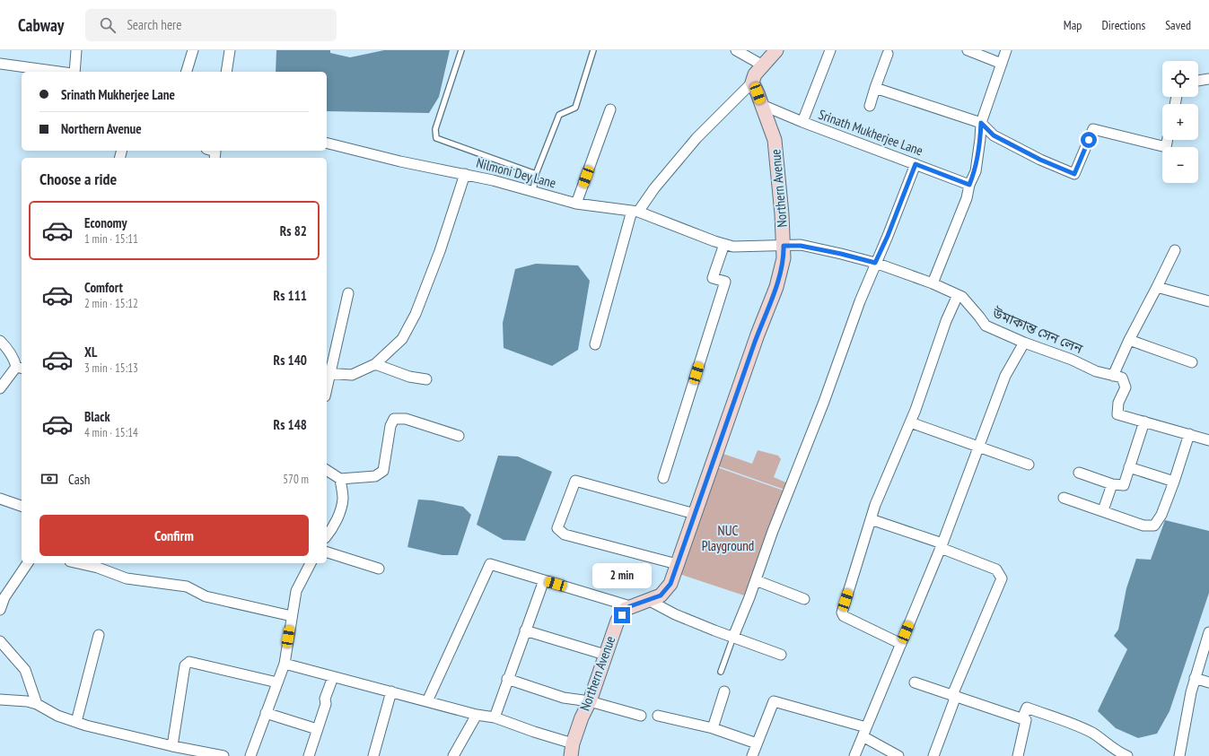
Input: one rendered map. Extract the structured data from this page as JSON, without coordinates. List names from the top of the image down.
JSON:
{
  "streets": {
    "street": [
      "Srinath Mukherjee Lane",
      "Nilmoni Dey Lane",
      "Northern Avenue",
      "উমাকান্ত সেন লেন"
    ]
  },
  "crossings": [
    ["Srinath Mukherjee Lane", "Northern Avenue"],
    ["Nilmoni Dey Lane", "Northern Avenue"],
    ["Nilmoni Dey Lane", "উমাকান্ত সেন লেন"],
    ["Northern Avenue", "উমাকান্ত সেন লেন"]
  ],
  "parks": ["NUC Playground"],
  "page": {
    "header": "Cabway",
    "search": "Search here",
    "nav": ["Map", "Directions", "Saved"],
    "map_buttons": ["+", "−"],
    "banner": ["Srinath Mukherjee Lane", "Northern Avenue"],
    "heading": "Choose a ride",
    "list": [
      {
        "name": "Economy",
        "note": "1 min · 15:11",
        "value": "Rs 82"
      },
      {
        "name": "Comfort",
        "note": "2 min · 15:12",
        "value": "Rs 111"
      },
      {
        "name": "XL",
        "note": "3 min · 15:13",
        "value": "Rs 140"
      },
      {
        "name": "Black",
        "note": "4 min · 15:14",
        "value": "Rs 148"
      }
    ],
    "pay": ["Cash", "570 m"],
    "buttons": "Confirm",
    "bubble": "2 min"
  }
}
